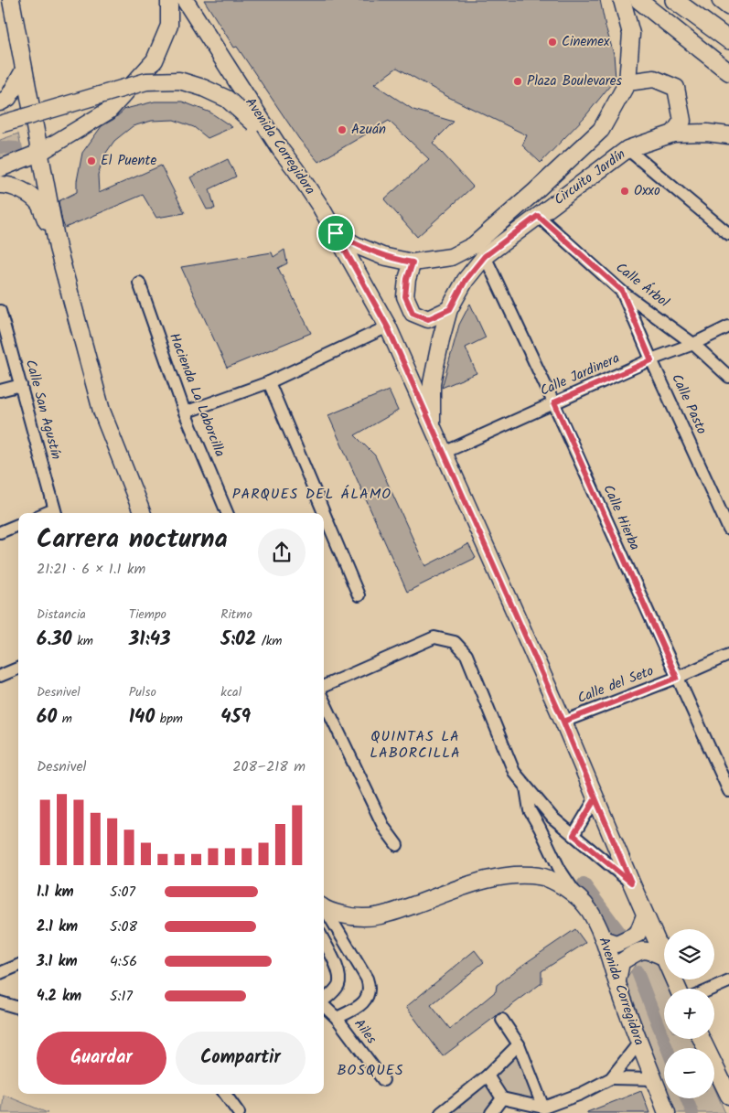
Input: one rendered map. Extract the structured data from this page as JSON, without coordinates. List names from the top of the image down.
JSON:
{
  "streets": {
    "main road": ["Avenida Corregidora", "Circuito Jardín"],
    "street": [
      "Calle Árbol",
      "Calle Jardinera",
      "Hacienda La Laborcilla",
      "Calle Pasto",
      "Calle San Agustín",
      "Calle Hierba",
      "Calle del Seto",
      "Ailes"
    ]
  },
  "crossings": [
    ["Avenida Corregidora", "Circuito Jardín"],
    ["Avenida Corregidora", "Calle Jardinera"],
    ["Avenida Corregidora", "Calle del Seto"],
    ["Circuito Jardín", "Calle Árbol"],
    ["Circuito Jardín", "Calle Hierba"],
    ["Calle Árbol", "Calle Jardinera"],
    ["Calle Árbol", "Calle Pasto"],
    ["Calle Jardinera", "Calle Pasto"],
    ["Calle Jardinera", "Calle Hierba"],
    ["Calle Hierba", "Calle del Seto"]
  ],
  "districts": ["PARQUES DEL ÁLAMO", "QUINTAS LA LABORCILLA", "BOSQUES"],
  "places": [
    "Cinemex",
    "Plaza Boulevares",
    "Azuán",
    "El Puente",
    "Oxxo"
  ],
  "page": {
    "heading": ["Carrera nocturna", "21:21 · 6 × 1.1 km"],
    "stats": [
      ["Distancia", "6.30 km"],
      ["Tiempo", "31:43"],
      ["Ritmo", "5:02 /km"],
      ["Desnivel", "60 m"],
      ["Pulso", "140 bpm"],
      ["kcal", "459"]
    ],
    "chart": ["Desnivel", "208–218 m"],
    "list": [
      {
        "name": "1.1 km",
        "note": "5:07"
      },
      {
        "name": "2.1 km",
        "note": "5:08"
      },
      {
        "name": "3.1 km",
        "note": "4:56"
      },
      {
        "name": "4.2 km",
        "note": "5:17"
      }
    ],
    "map_buttons": ["+", "−"],
    "buttons": ["Guardar", "Compartir"]
  }
}
